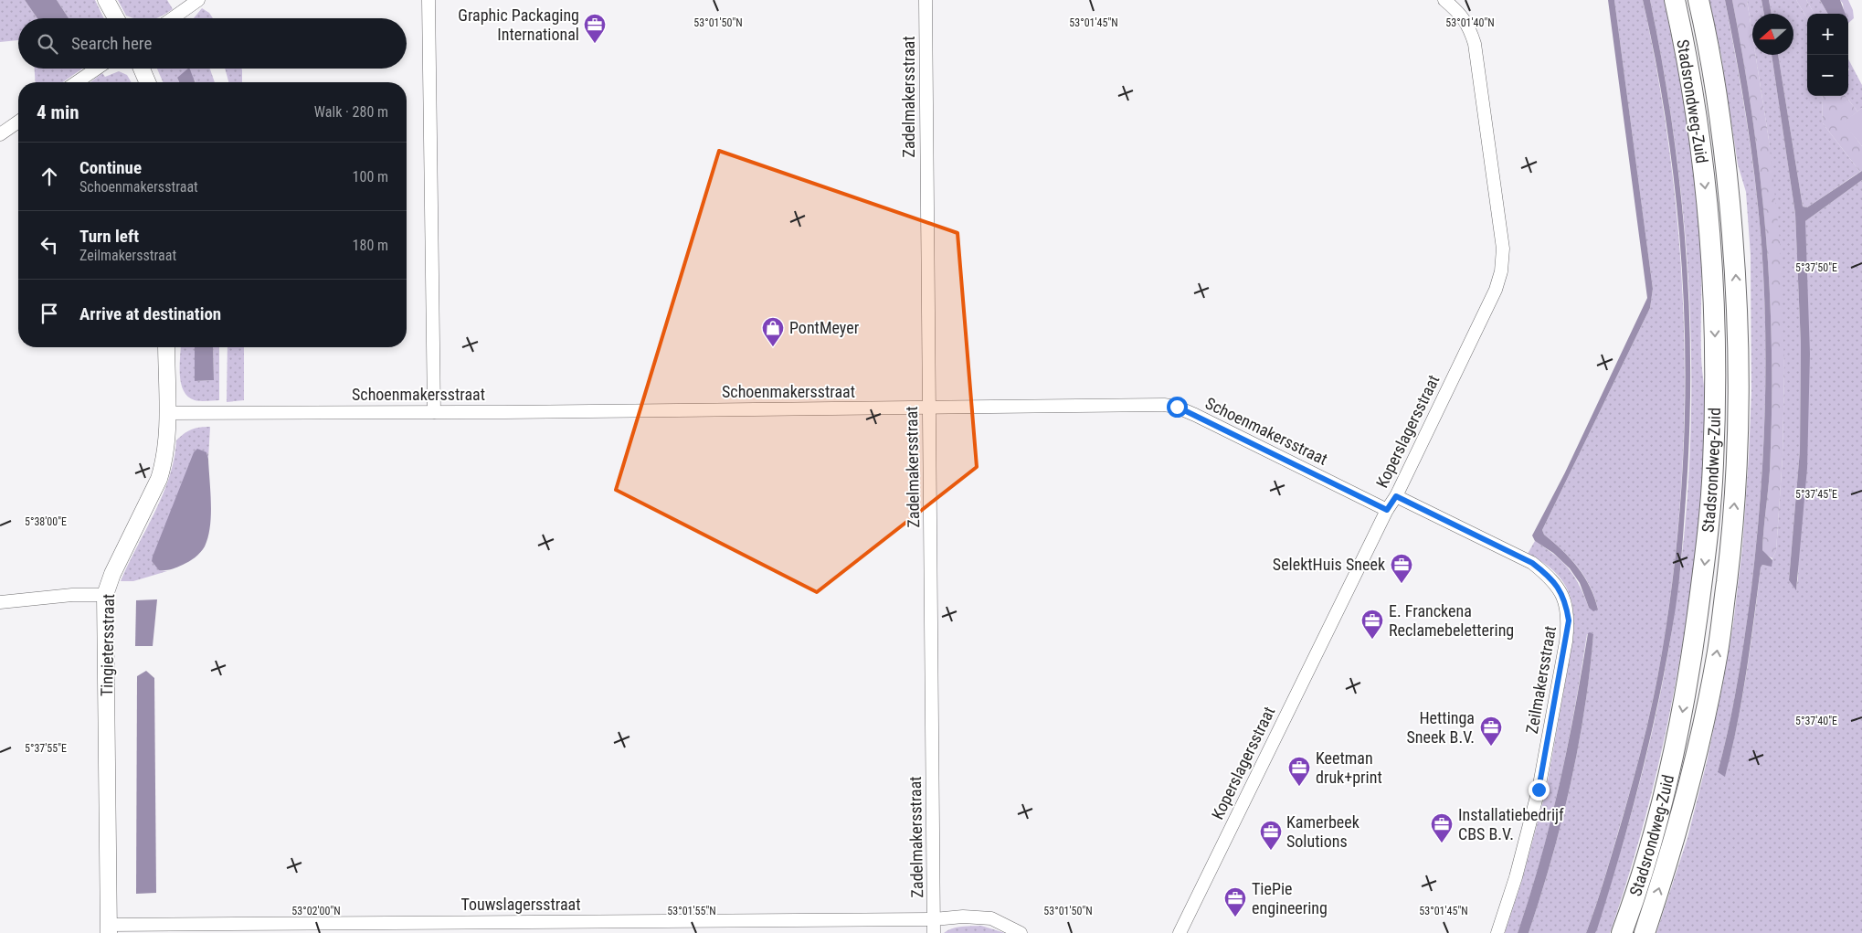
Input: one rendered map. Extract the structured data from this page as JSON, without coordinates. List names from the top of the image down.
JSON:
{
  "streets": {
    "highway": ["Stadsrondweg-Zuid"],
    "street": [
      "Zadelmakersstraat",
      "Schoenmakersstraat",
      "Koperslagersstraat",
      "Tingietersstraat",
      "Zeilmakersstraat",
      "Touwslagersstraat"
    ]
  },
  "crossings": [
    ["Zadelmakersstraat", "Schoenmakersstraat"],
    ["Zadelmakersstraat", "Touwslagersstraat"],
    ["Schoenmakersstraat", "Koperslagersstraat"],
    ["Schoenmakersstraat", "Tingietersstraat"],
    ["Koperslagersstraat", "Zeilmakersstraat"],
    ["Tingietersstraat", "Touwslagersstraat"]
  ],
  "places": {
    "office": [
      "Graphic Packaging International",
      "SelektHuis Sneek",
      "E. Franckena Reclamebelettering",
      "Hettinga Sneek B.V.",
      "Keetman druk+print",
      "Installatiebedrijf CBS B.V.",
      "Kamerbeek Solutions",
      "TiePie engineering"
    ],
    "shop": ["PontMeyer"]
  },
  "north": "left",
  "page": {
    "map_buttons": ["+", "−"],
    "search": "Search here",
    "heading": ["4 min", "Walk · 280 m"],
    "list": [
      ["Continue", "Schoenmakersstraat", "100 m"],
      ["Turn left", "Zeilmakersstraat", "180 m"],
      "Arrive at destination"
    ]
  },
  "coordinates": [
    "53°01'45\"N",
    "53°01'40\"N",
    "53°01'50\"N",
    "5°37'50\"E",
    "5°37'45\"E",
    "5°38'00\"E",
    "5°37'40\"E",
    "5°37'55\"E",
    "53°02'00\"N",
    "53°01'55\"N"
  ]
}
